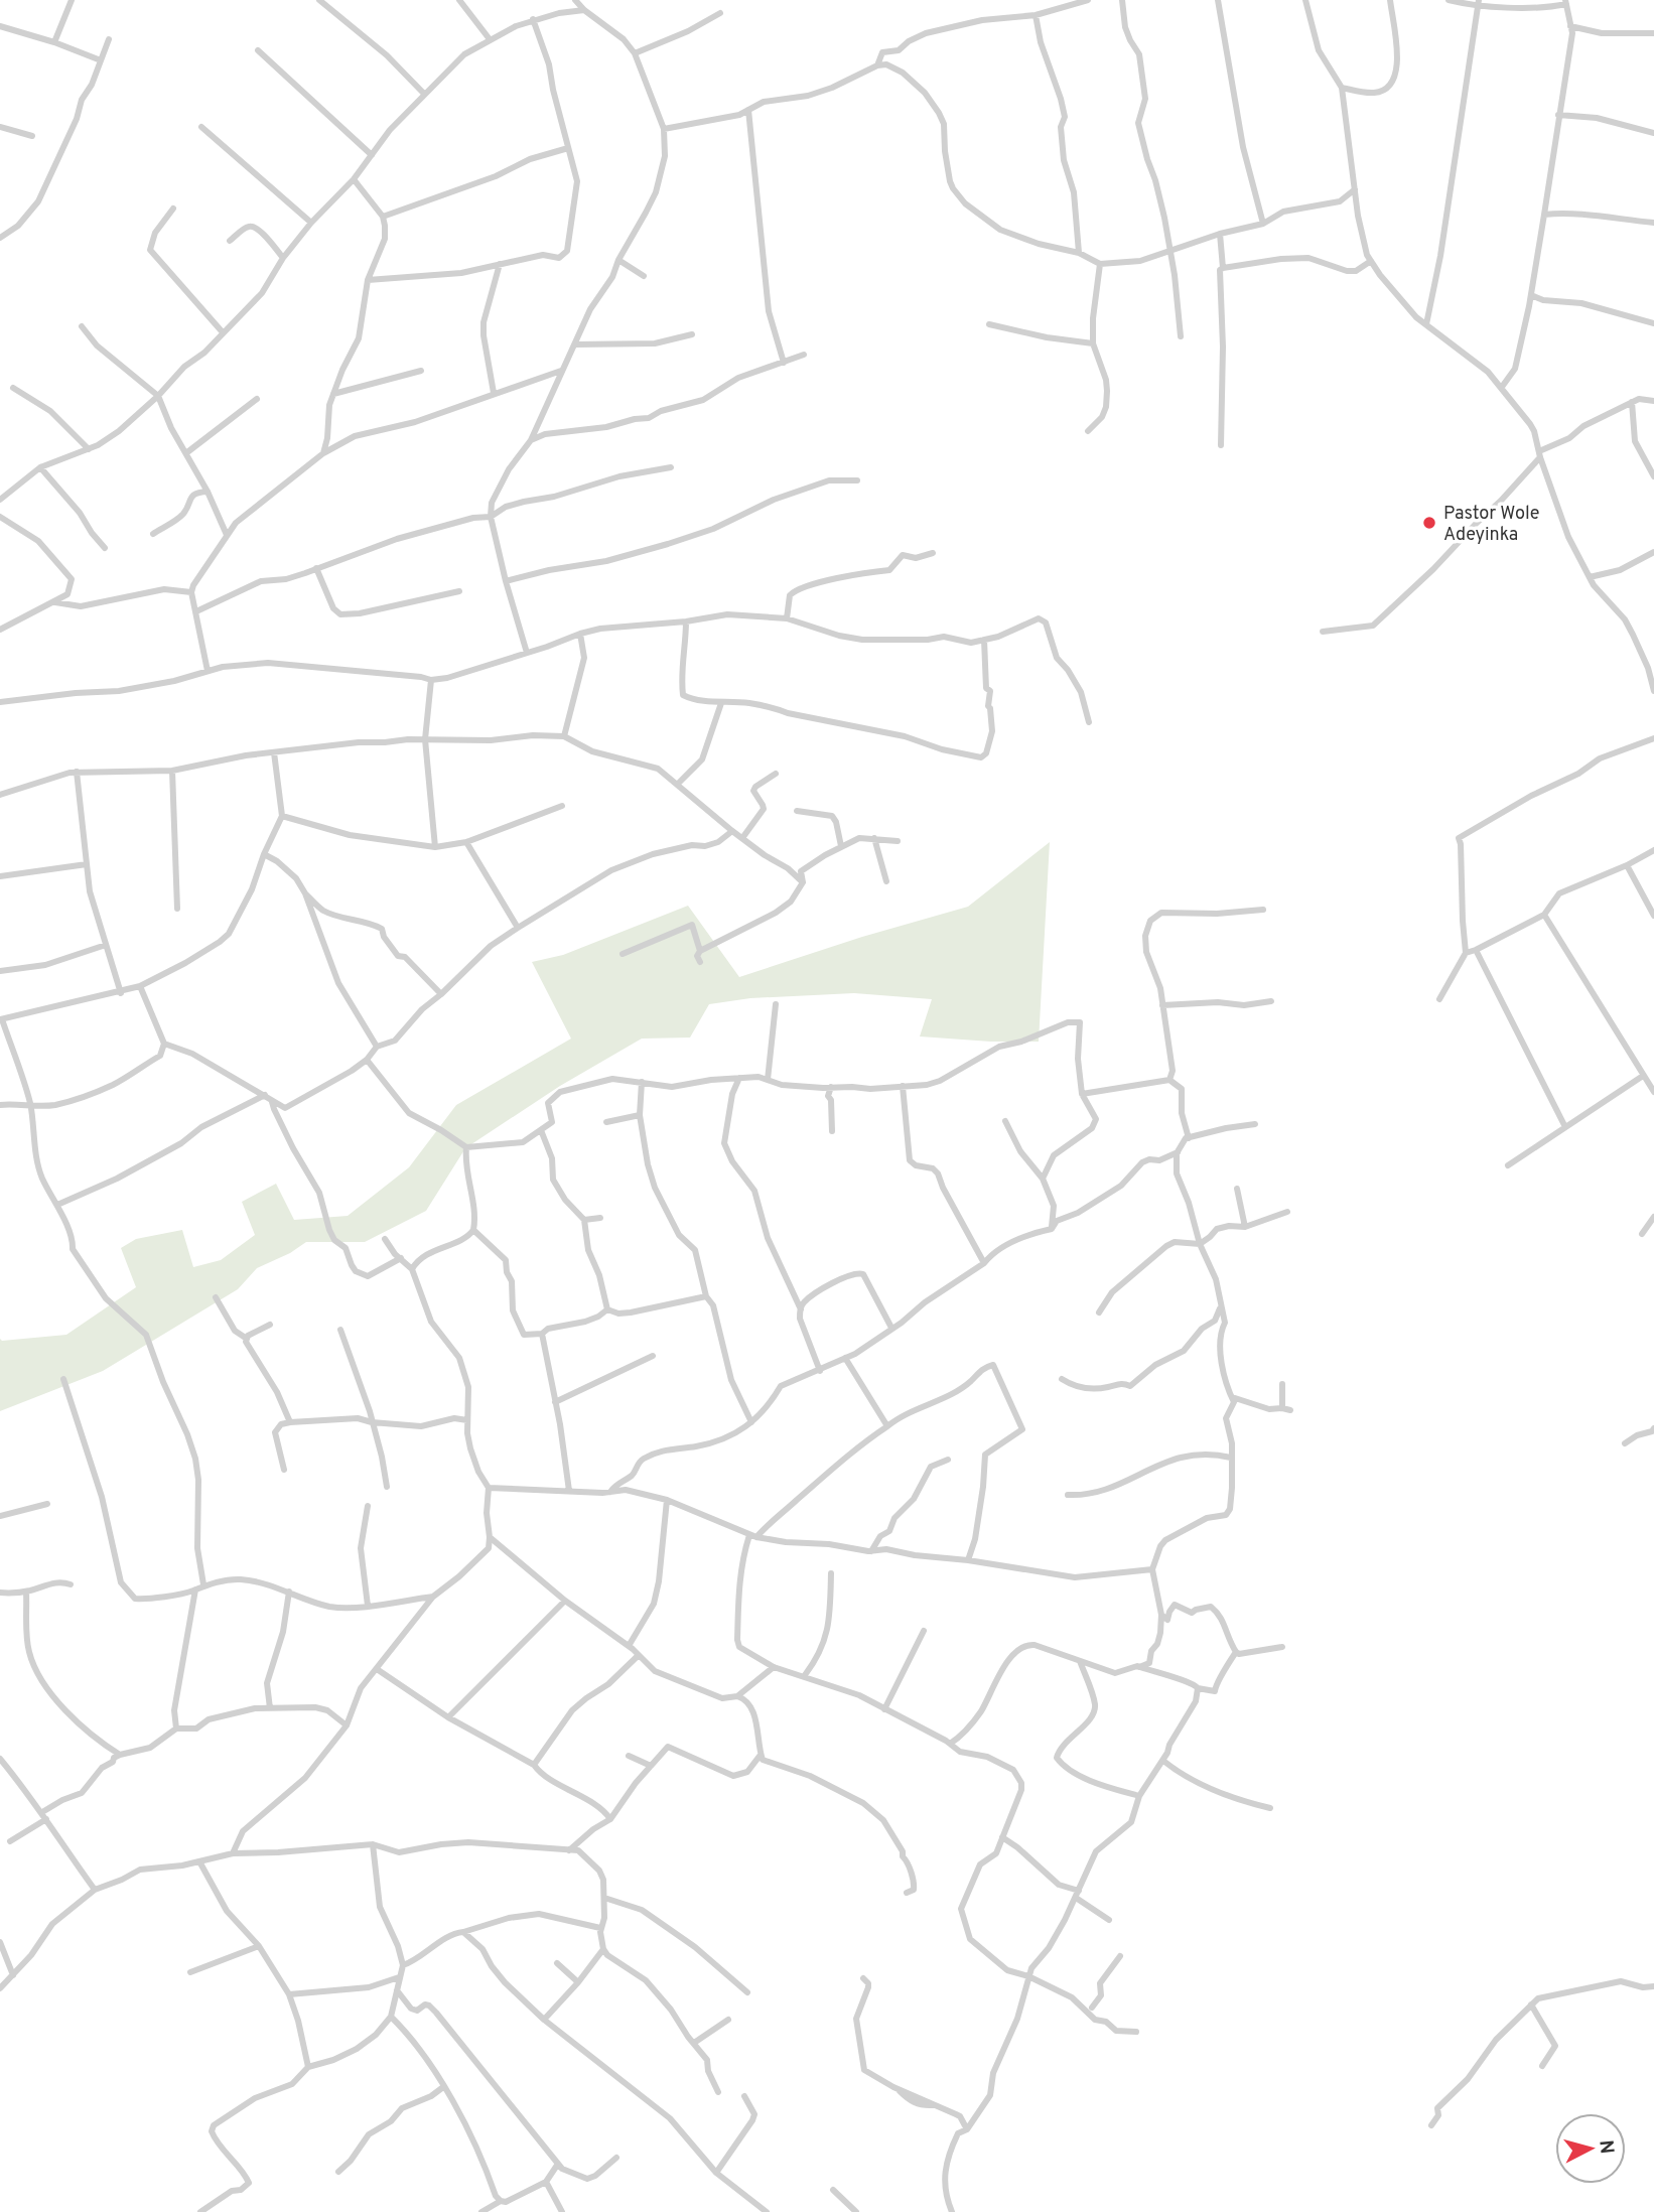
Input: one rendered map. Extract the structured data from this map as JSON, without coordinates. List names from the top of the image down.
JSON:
{
  "places": ["Pastor Wole Adeyinka"],
  "north": "right"
}
